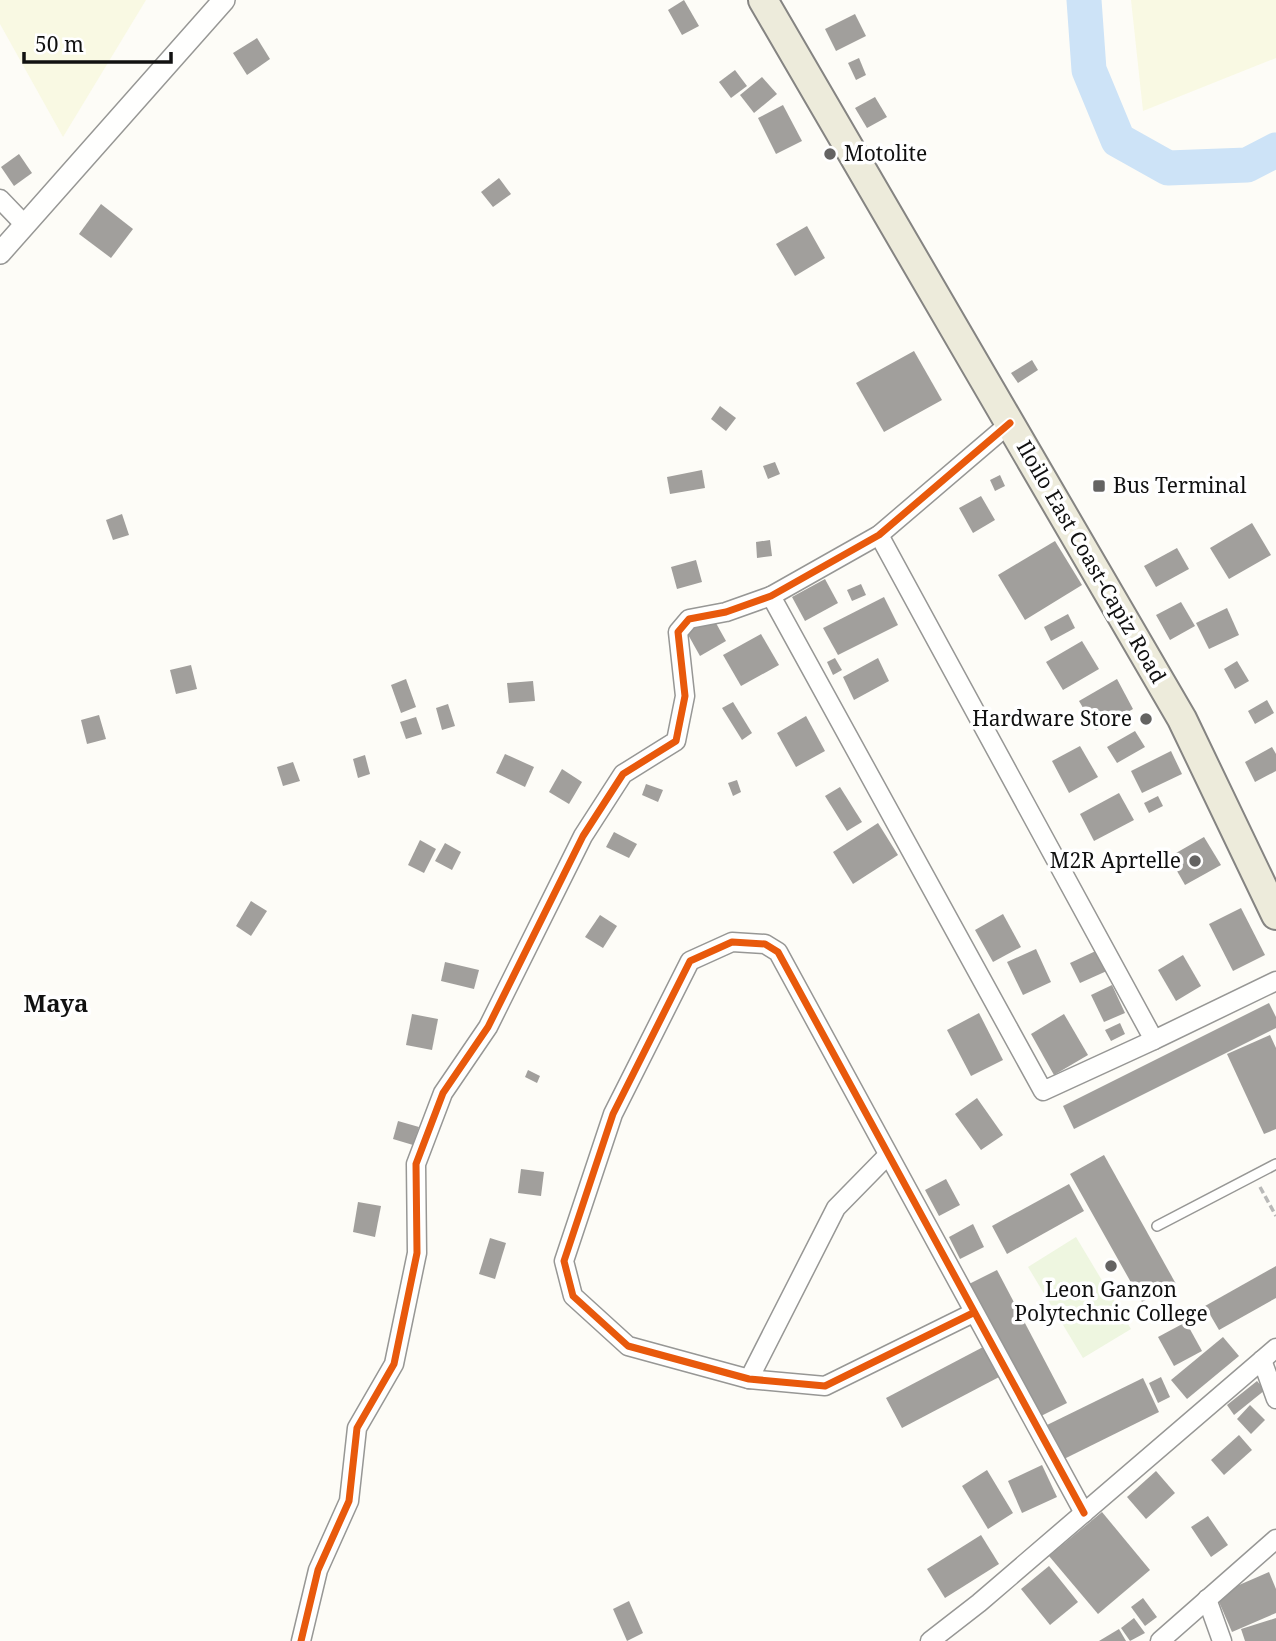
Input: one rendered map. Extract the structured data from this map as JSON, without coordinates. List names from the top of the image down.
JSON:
{
  "streets": {
    "main road": ["Iloilo East Coast-Capiz Road"]
  },
  "districts": ["Maya"],
  "places": {
    "other": [
      "Motolite",
      "Hardware Store",
      "M2R Aprtelle",
      "Leon Ganzon Polytechnic College"
    ],
    "transit": ["Bus Terminal"]
  },
  "scale_bar": "50 m"
}
